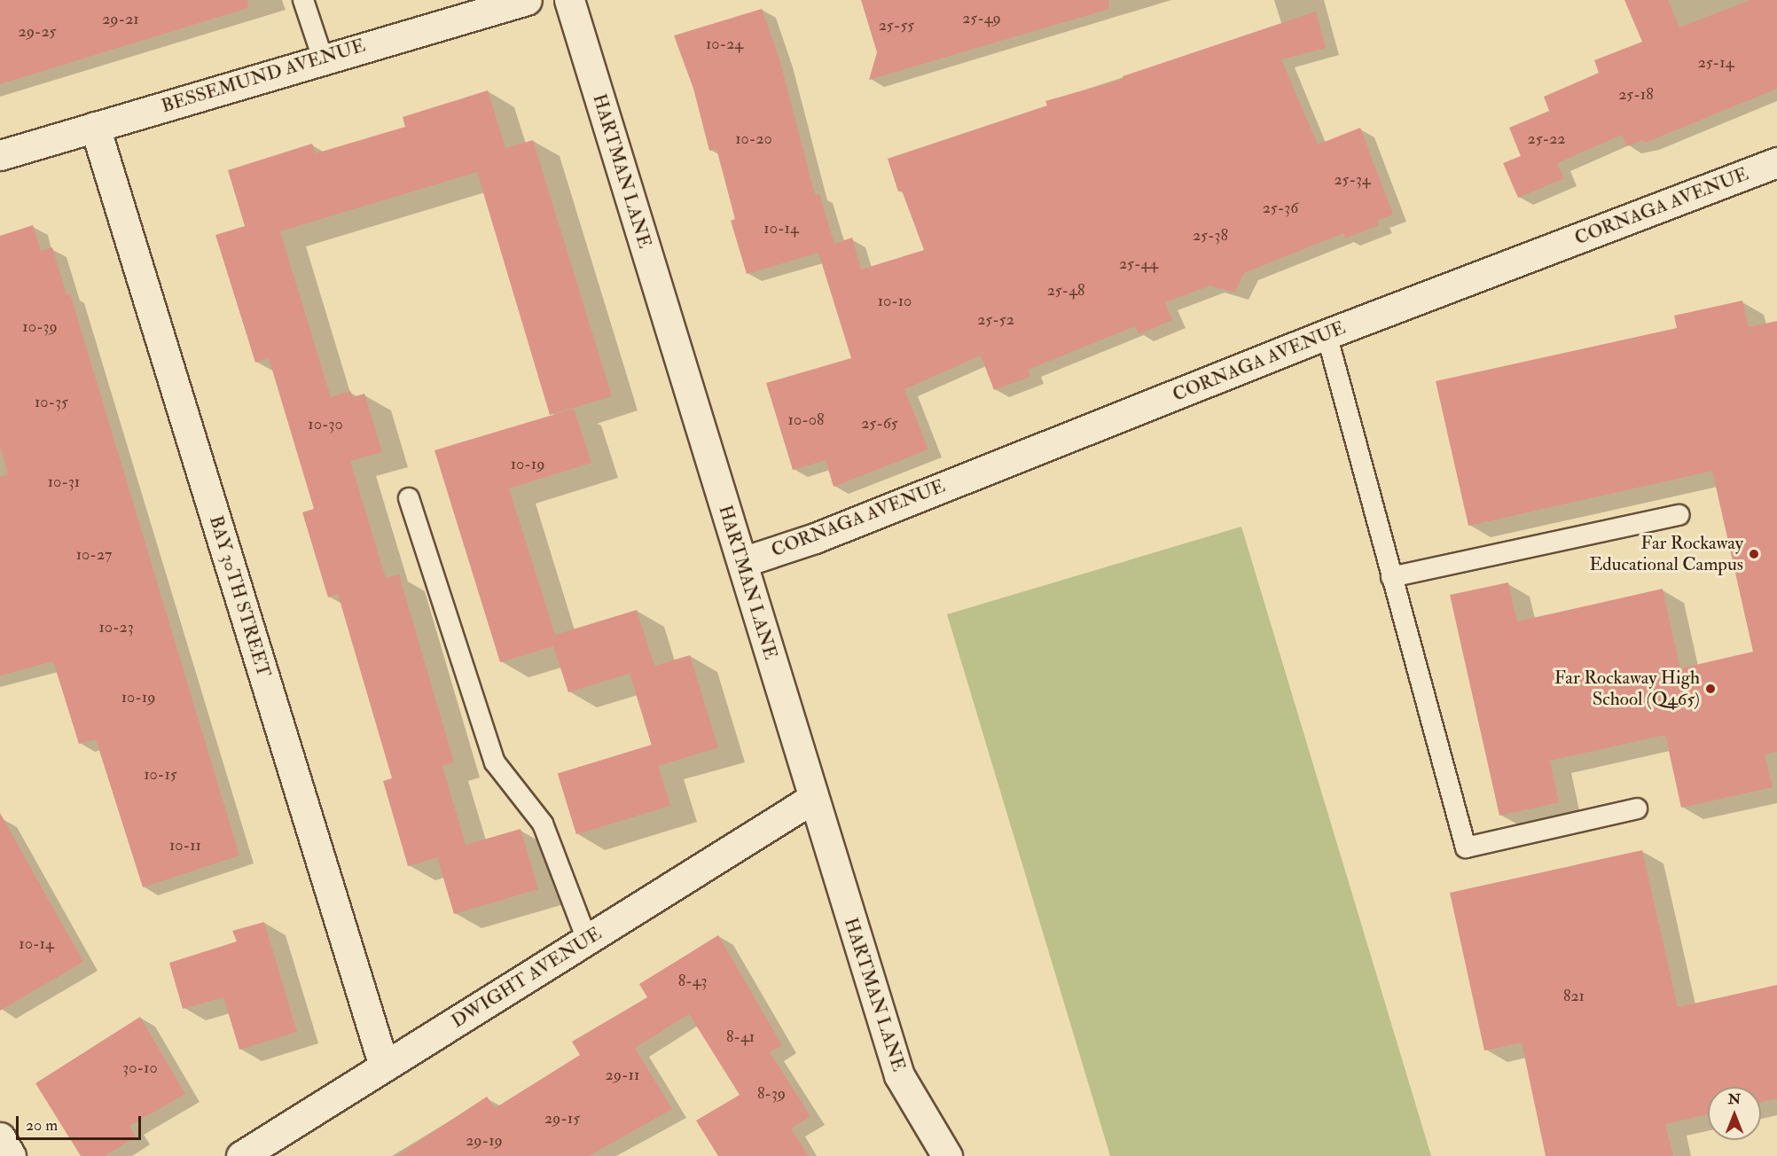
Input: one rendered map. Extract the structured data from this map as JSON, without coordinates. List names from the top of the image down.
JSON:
{
  "streets": {
    "street": [
      "BESSEMUND AVENUE",
      "HARTMAN LANE",
      "CORNAGA AVENUE",
      "BAY 30TH STREET",
      "DWIGHT AVENUE"
    ]
  },
  "crossings": [
    ["BESSEMUND AVENUE", "BAY 30TH STREET"],
    ["HARTMAN LANE", "CORNAGA AVENUE"],
    ["HARTMAN LANE", "DWIGHT AVENUE"],
    ["BAY 30TH STREET", "DWIGHT AVENUE"]
  ],
  "places": ["Far Rockaway Educational Campus", "Far Rockaway High School (Q465)"],
  "house_numbers": [
    "25-49",
    "29-21",
    "25-55",
    "29-25",
    "10-24",
    "25-14",
    "25-18",
    "10-20",
    "25-22",
    "25-34",
    "25-36",
    "10-14",
    "25-38",
    "25-44",
    "25-48",
    "10-10",
    "25-52",
    "10-39",
    "10-35",
    "10-08",
    "25-65",
    "10-30",
    "10-19",
    "10-31",
    "10-27",
    "10-23",
    "10-19",
    "10-15",
    "10-11",
    "10-14",
    "8-43",
    "821",
    "8-41",
    "30-10",
    "29-11",
    "8-39",
    "29-15",
    "29-19"
  ],
  "scale_bar": "20 m",
  "north": "top"
}
